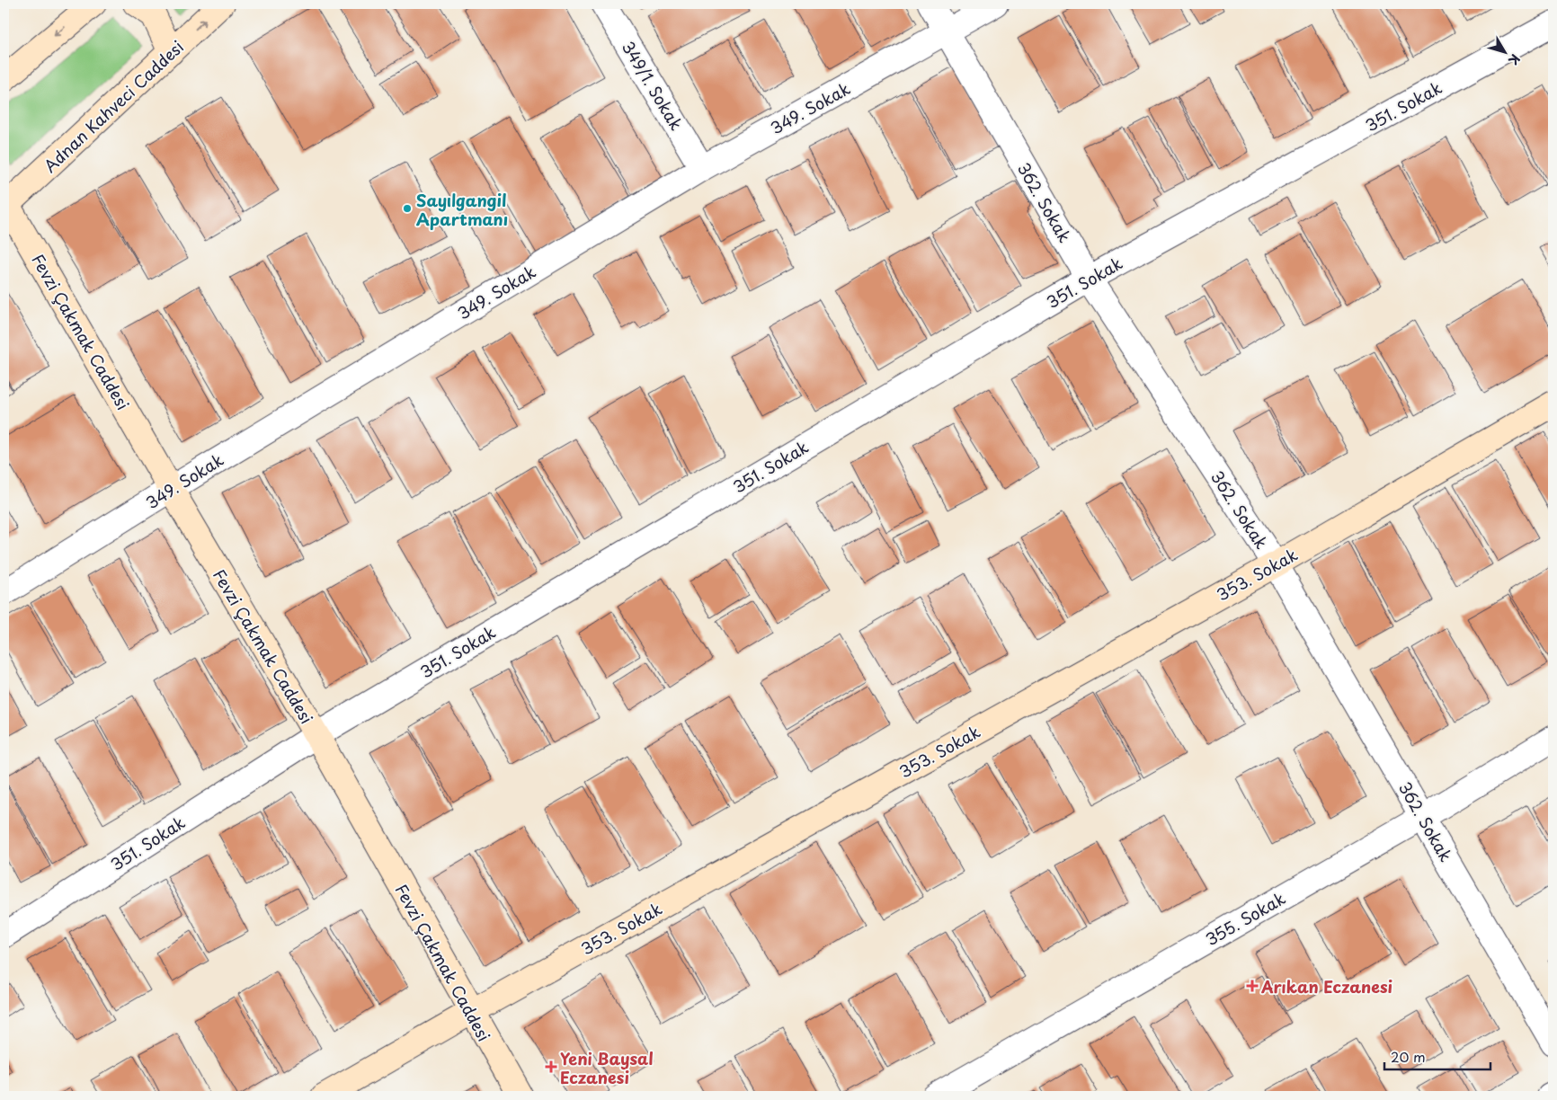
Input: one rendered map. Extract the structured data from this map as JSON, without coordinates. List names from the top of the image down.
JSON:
{
  "streets": {
    "main road": ["Adnan Kahveci Caddesi", "Fevzi Çakmak Caddesi", "353. Sokak"],
    "street": [
      "349/1. Sokak",
      "351. Sokak",
      "349. Sokak",
      "362. Sokak",
      "355. Sokak"
    ]
  },
  "crossings": [
    ["349/1. Sokak", "349. Sokak"],
    ["Adnan Kahveci Caddesi", "Fevzi Çakmak Caddesi"],
    ["351. Sokak", "362. Sokak"],
    ["351. Sokak", "Fevzi Çakmak Caddesi"],
    ["349. Sokak", "362. Sokak"],
    ["349. Sokak", "Fevzi Çakmak Caddesi"],
    ["362. Sokak", "353. Sokak"],
    ["362. Sokak", "355. Sokak"],
    ["Fevzi Çakmak Caddesi", "353. Sokak"]
  ],
  "places": {
    "other": ["Sayılgangil Apartmanı"],
    "health": ["Arıkan Eczanesi", "Yeni Baysal Eczanesi"]
  },
  "scale_bar": "20 m",
  "north": "bottom right"
}
